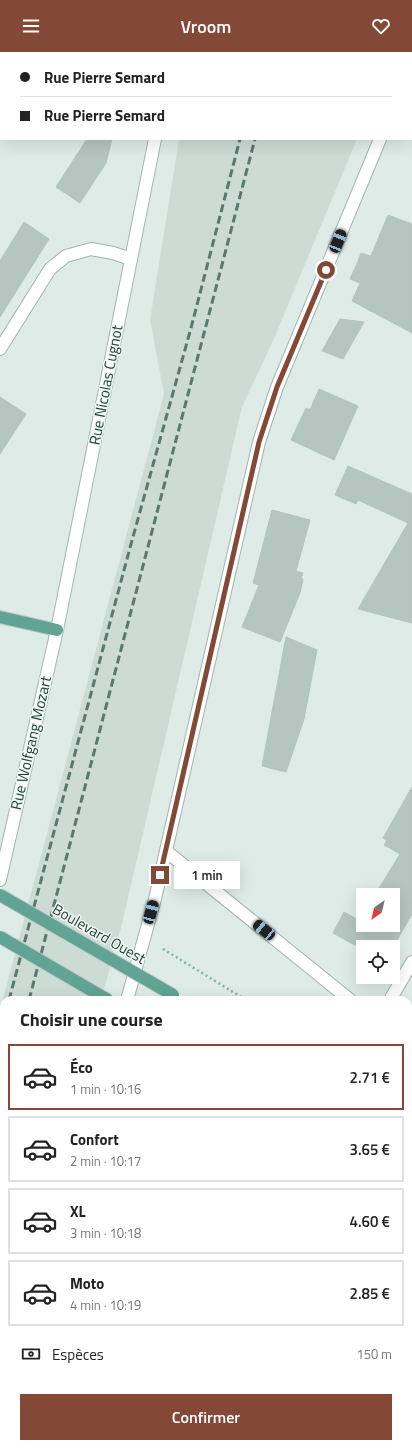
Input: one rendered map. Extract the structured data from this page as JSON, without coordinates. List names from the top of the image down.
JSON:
{
  "streets": {
    "main road": ["Boulevard Ouest"],
    "street": ["Rue Nicolas Cugnot", "Rue Wolfgang Mozart"]
  },
  "crossings": [
    ["Rue Nicolas Cugnot", "Rue Wolfgang Mozart"]
  ],
  "north": "bottom left",
  "page": {
    "header": "Vroom",
    "banner": ["Rue Pierre Semard", "Rue Pierre Semard"],
    "bubble": "1 min",
    "heading": "Choisir une course",
    "list": [
      {
        "name": "Éco",
        "note": "1 min · 10:16",
        "value": "2.71 €"
      },
      {
        "name": "Confort",
        "note": "2 min · 10:17",
        "value": "3.65 €"
      },
      {
        "name": "XL",
        "note": "3 min · 10:18",
        "value": "4.60 €"
      },
      {
        "name": "Moto",
        "note": "4 min · 10:19",
        "value": "2.85 €"
      }
    ],
    "pay": ["Espèces", "150 m"],
    "buttons": "Confirmer"
  }
}
